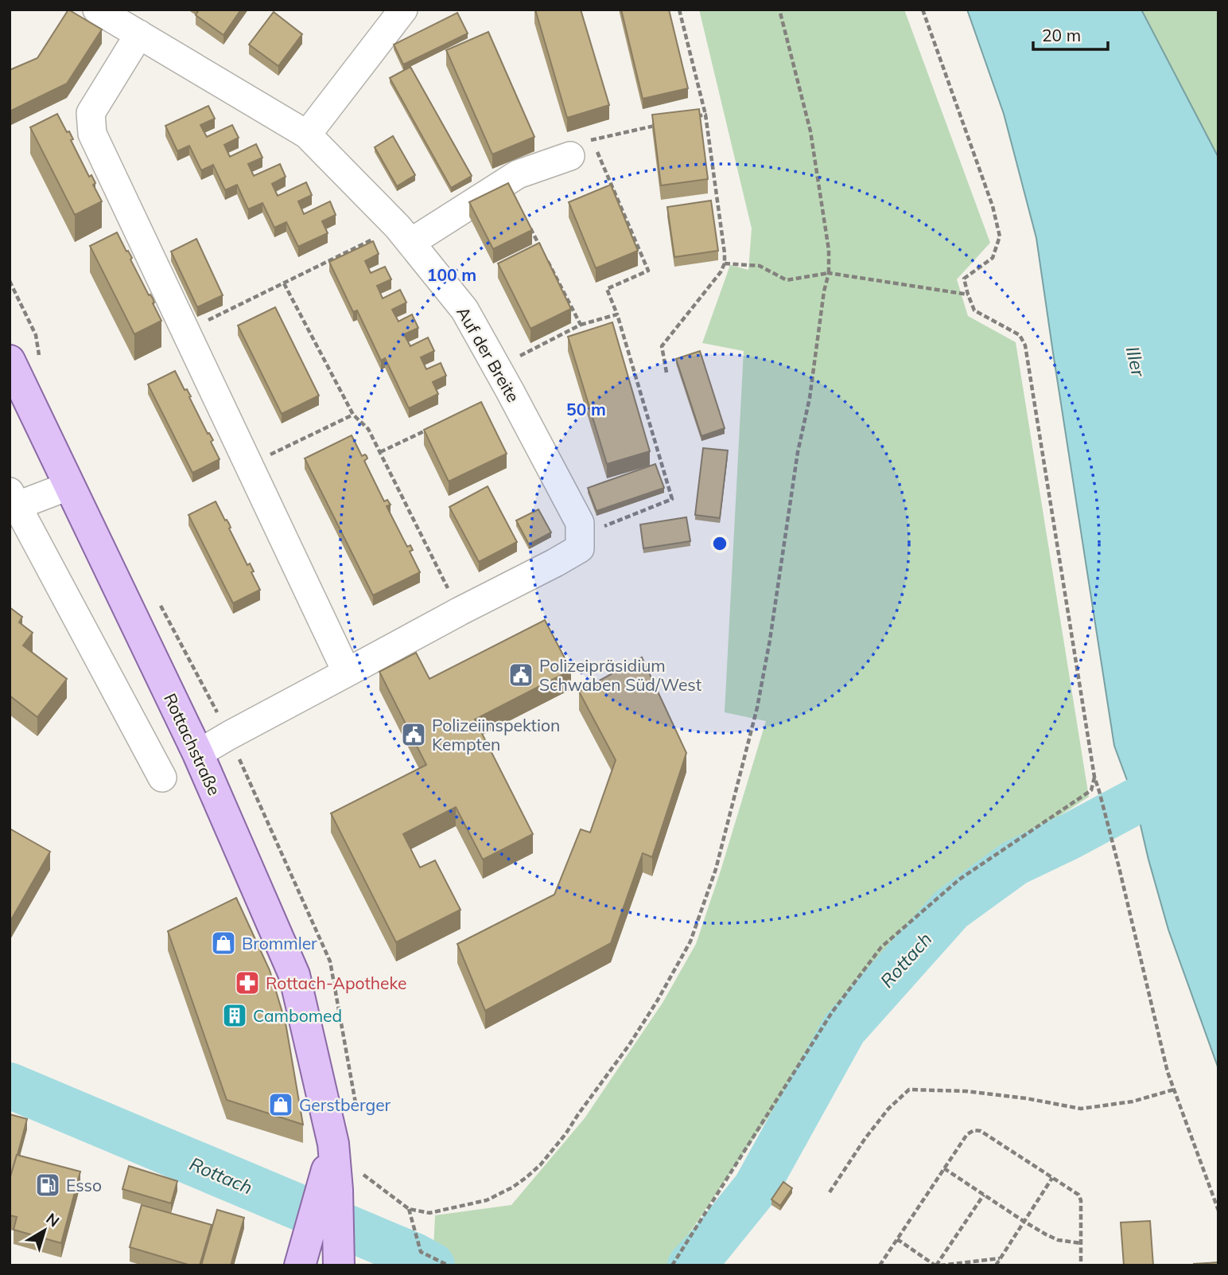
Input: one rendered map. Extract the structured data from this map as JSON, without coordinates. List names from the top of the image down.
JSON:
{
  "streets": {
    "main road": ["Rottachstraße"],
    "street": ["Auf der Breite"]
  },
  "water": ["Iller", "Rottach"],
  "places": {
    "public building": ["Polizeipräsidium Schwaben Süd/West", "Polizeiinspektion Kempten"],
    "shop": ["Brommler", "Gerstberger"],
    "pharmacy": ["Rottach-Apotheke"],
    "building": ["Cambomed"],
    "fuel station": ["Esso"]
  },
  "scale_bar": "20 m",
  "north": "top right",
  "rings": ["100 m", "50 m"]
}
